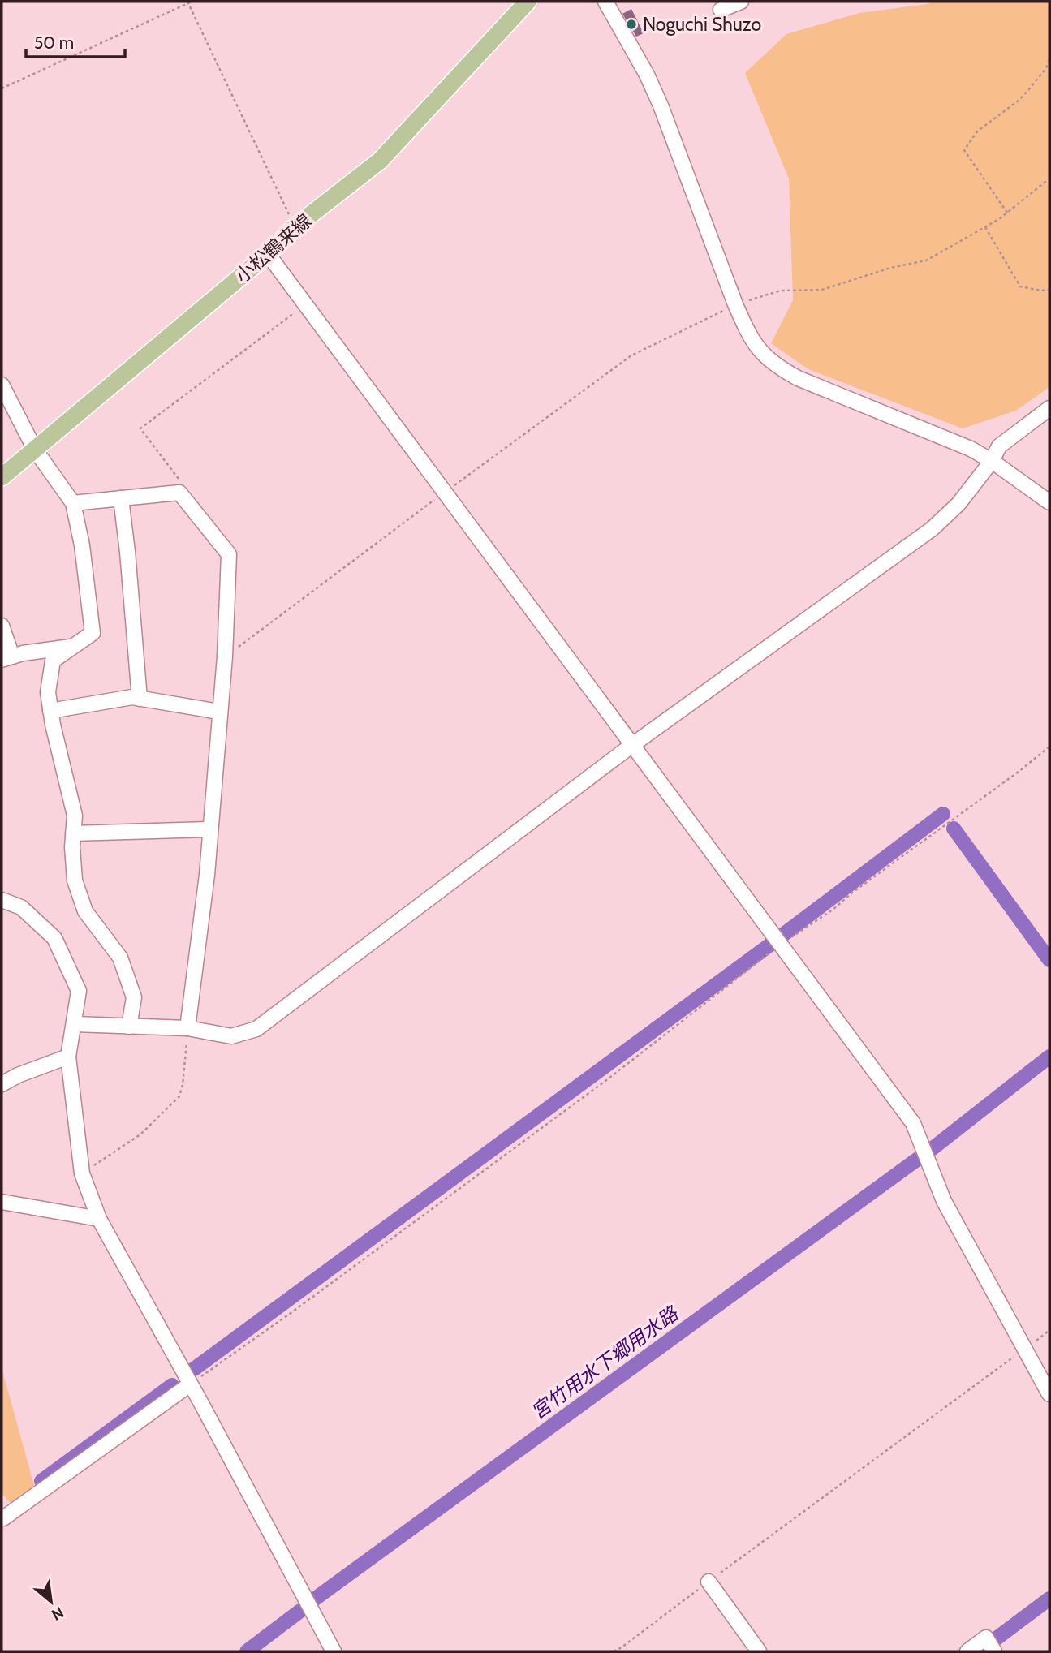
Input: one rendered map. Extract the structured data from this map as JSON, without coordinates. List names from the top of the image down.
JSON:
{
  "streets": {
    "main road": ["小松鶴来線"]
  },
  "water": ["宮竹用水下郷用水路"],
  "places": ["Noguchi Shuzo"],
  "scale_bar": "50 m",
  "north": "bottom right"
}
